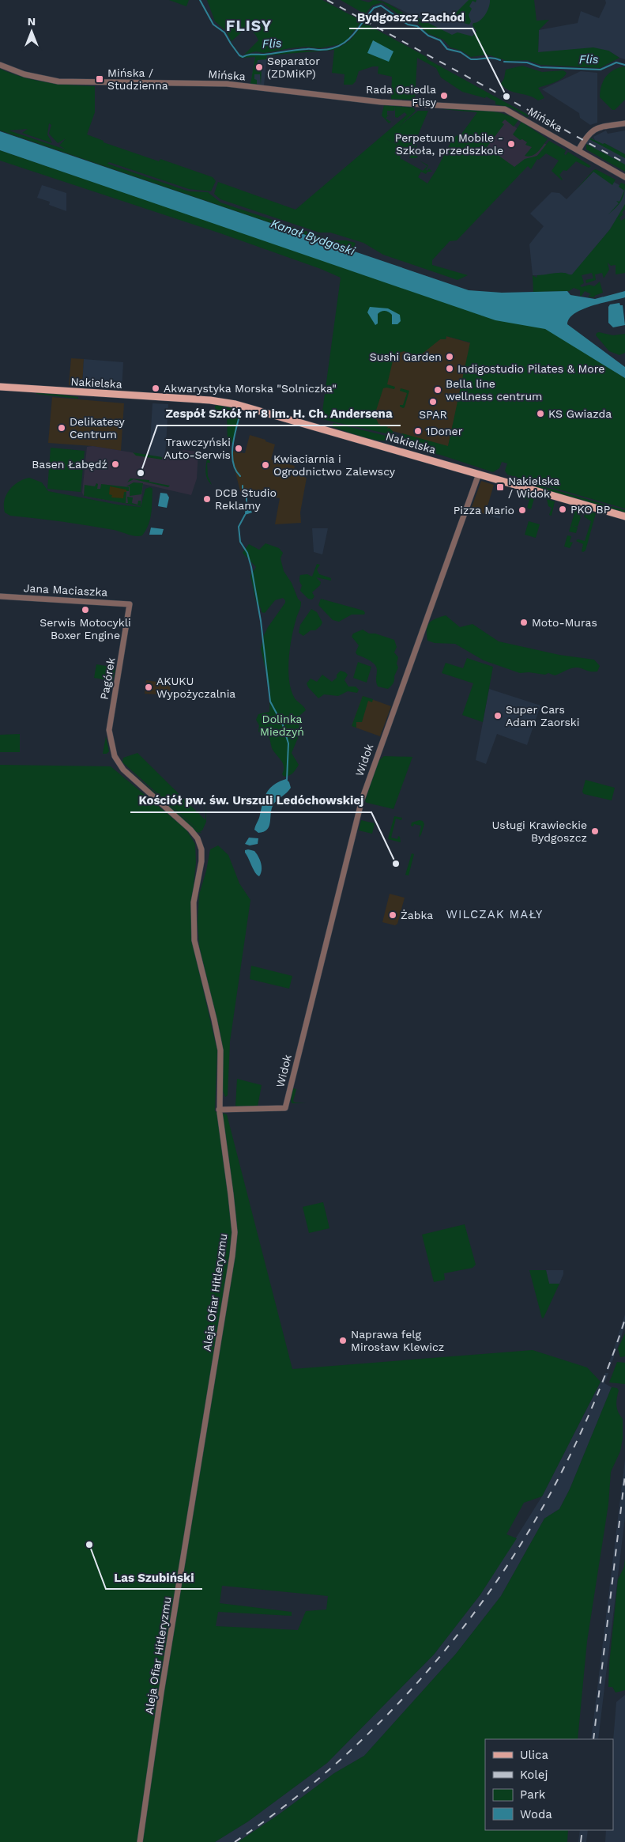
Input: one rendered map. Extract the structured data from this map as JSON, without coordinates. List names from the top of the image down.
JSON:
{
  "streets": {
    "main road": ["Nakielska"],
    "street": [
      "Mińska",
      "Jana Maciaszka",
      "Pagórek",
      "Widok",
      "Aleja Ofiar Hitleryzmu"
    ]
  },
  "crossings": [
    ["Nakielska", "Widok"],
    ["Jana Maciaszka", "Pagórek"],
    ["Pagórek", "Aleja Ofiar Hitleryzmu"],
    ["Widok", "Aleja Ofiar Hitleryzmu"]
  ],
  "districts": ["FLISY", "WILCZAK MAŁY"],
  "water": ["Flis", "Kanał Bydgoski"],
  "parks": ["Dolinka Miedzyń"],
  "places": {
    "other": [
      "Separator (ZDMiKP)",
      "Rada Osiedla Flisy",
      "Bydgoszcz Zachód",
      "Perpetuum Mobile - Szkoła, przedszkole",
      "Sushi Garden",
      "Indigostudio Pilates & More",
      "Akwarystyka Morska \"Solniczka\"",
      "Bella line wellness centrum",
      "SPAR",
      "KS Gwiazda",
      "Delikatesy Centrum",
      "1Doner",
      "Trawczyński Auto-Serwis",
      "Basen Łabędź",
      "Kwiaciarnia i Ogrodnictwo Zalewscy",
      "Zespół Szkół nr 8 im. H. Ch. Andersena",
      "DCB Studio Reklamy",
      "PKO BP",
      "Pizza Mario",
      "Serwis Motocykli Boxer Engine",
      "Moto-Muras",
      "AKUKU Wypożyczalnia",
      "Super Cars Adam Zaorski",
      "Usługi Krawieckie Bydgoszcz",
      "Kościół pw. św. Urszuli Ledóchowskiej",
      "Żabka",
      "Naprawa felg Mirosław Klewicz",
      "Las Szubiński"
    ],
    "transit": ["Mińska / Studzienna", "Nakielska / Widok"]
  },
  "legend": [
    "Ulica",
    "Kolej",
    "Park",
    "Woda"
  ],
  "north": "top"
}
